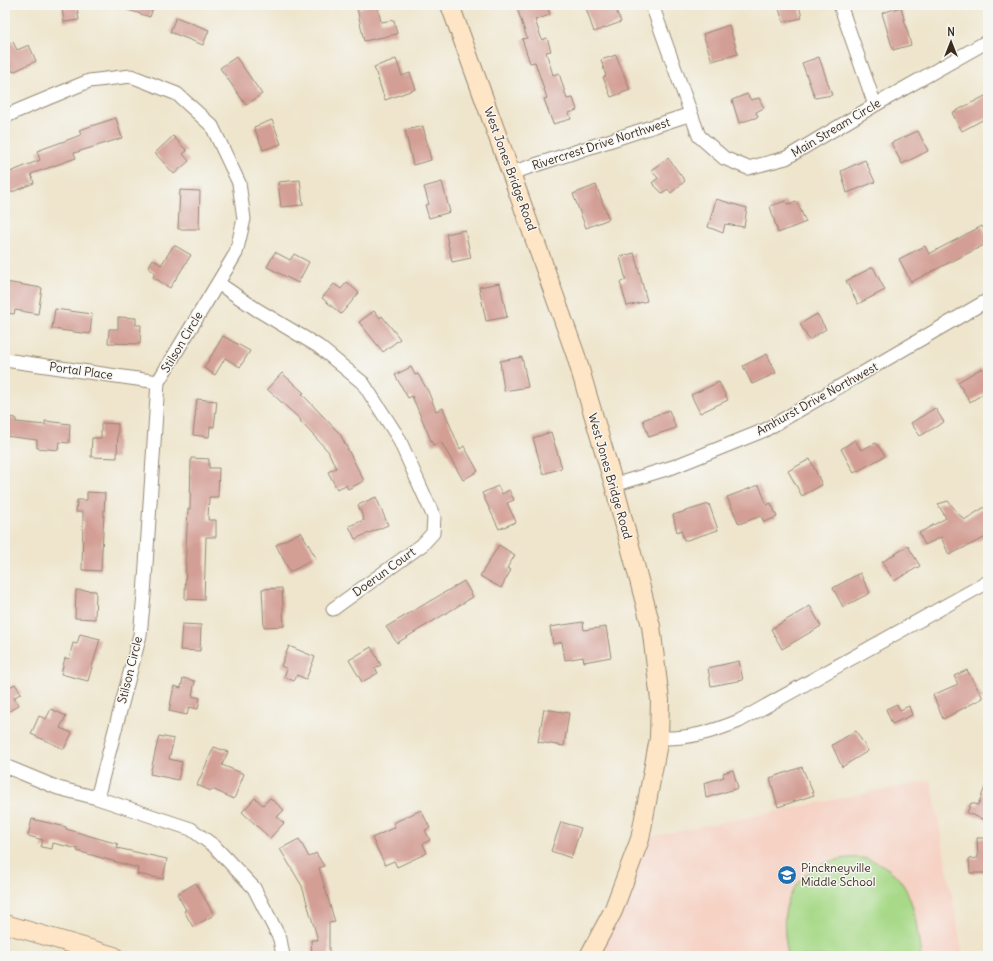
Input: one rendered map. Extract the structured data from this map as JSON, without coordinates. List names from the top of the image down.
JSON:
{
  "streets": {
    "street": [
      "Main Stream Circle",
      "Rivercrest Drive Northwest",
      "West Jones Bridge Road",
      "Stilson Circle",
      "Portal Place",
      "Amhurst Drive Northwest",
      "Doerun Court"
    ]
  },
  "crossings": [
    ["Main Stream Circle", "Rivercrest Drive Northwest"],
    ["Rivercrest Drive Northwest", "West Jones Bridge Road"],
    ["West Jones Bridge Road", "Amhurst Drive Northwest"],
    ["Stilson Circle", "Portal Place"],
    ["Stilson Circle", "Doerun Court"]
  ],
  "places": {
    "school or university": ["Pinckneyville Middle School"]
  },
  "north": "top"
}
